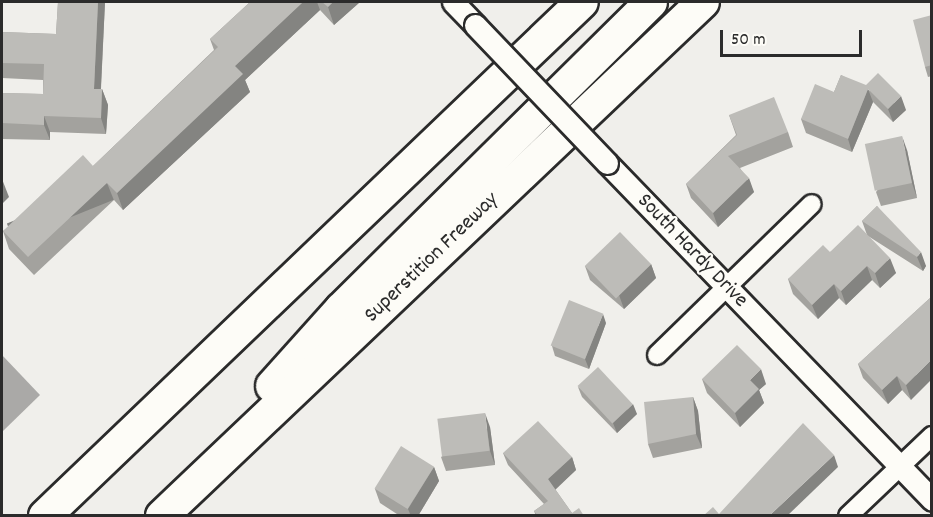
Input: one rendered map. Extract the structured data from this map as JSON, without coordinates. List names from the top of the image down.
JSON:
{
  "streets": {
    "highway": ["Superstition Freeway"],
    "street": ["South Hardy Drive"]
  },
  "scale_bar": "50 m"
}
